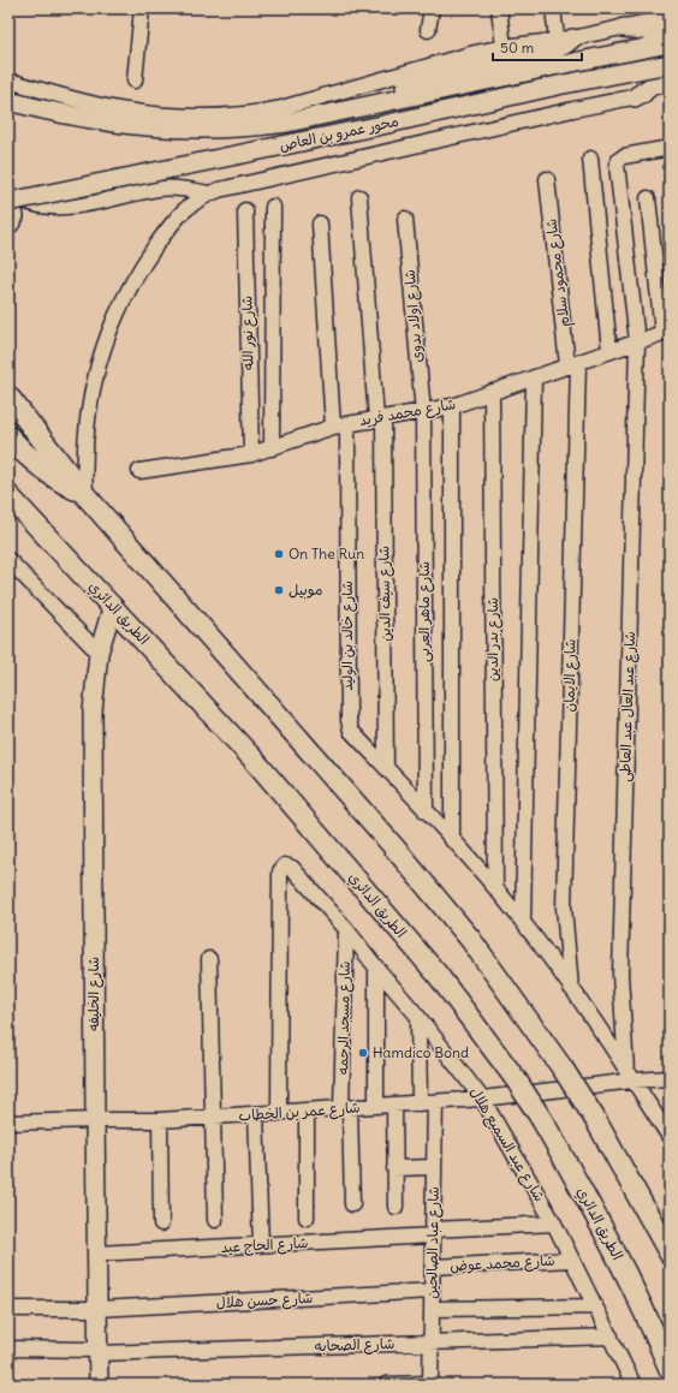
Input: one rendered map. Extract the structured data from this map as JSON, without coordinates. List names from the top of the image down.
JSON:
{
  "streets": {
    "highway": ["الطريق الدائري"],
    "main road": ["محور عمرو بن العاص", "شارع الخليفه"],
    "street": [
      "شارع محمود سلام",
      "شارع اولاد بدوى",
      "شارع نور الله",
      "شارع محمد فريد",
      "شارع سيف الدين",
      "شارع ماهر العربى",
      "شارع خالد بن الوليد",
      "شارع بدر الدين",
      "شارع الايمان",
      "شارع عبد العال عبد العاطى",
      "شارع مسجد الرحمه",
      "شارع عمر بن الخطاب",
      "شارع عبد السميع هلال",
      "شارع عباد الصالحين",
      "شارع الحاج عيد",
      "شارع محمد عوض",
      "شارع حسن هلال",
      "شارع الصحابه"
    ]
  },
  "crossings": [
    ["شارع محمود سلام", "شارع محمد فريد"],
    ["شارع محمود سلام", "شارع الايمان"],
    ["شارع اولاد بدوى", "شارع محمد فريد"],
    ["شارع اولاد بدوى", "شارع ماهر العربى"],
    ["شارع نور الله", "شارع محمد فريد"],
    ["شارع محمد فريد", "شارع سيف الدين"],
    ["شارع محمد فريد", "شارع ماهر العربى"],
    ["شارع محمد فريد", "شارع خالد بن الوليد"],
    ["شارع محمد فريد", "شارع بدر الدين"],
    ["شارع محمد فريد", "شارع الايمان"],
    ["شارع محمد فريد", "شارع عبد العال عبد العاطى"],
    ["شارع سيف الدين", "شارع خالد بن الوليد"],
    ["الطريق الدائري", "شارع الخليفه"],
    ["شارع عبد العال عبد العاطى", "شارع عمر بن الخطاب"],
    ["شارع الخليفه", "شارع عمر بن الخطاب"],
    ["شارع الخليفه", "شارع الحاج عيد"],
    ["شارع الخليفه", "شارع حسن هلال"],
    ["شارع الخليفه", "شارع الصحابه"],
    ["شارع مسجد الرحمه", "شارع عمر بن الخطاب"],
    ["شارع مسجد الرحمه", "شارع عبد السميع هلال"],
    ["شارع عمر بن الخطاب", "شارع عبد السميع هلال"],
    ["شارع عمر بن الخطاب", "شارع عباد الصالحين"],
    ["شارع عبد السميع هلال", "شارع الحاج عيد"],
    ["شارع عبد السميع هلال", "شارع محمد عوض"],
    ["شارع عبد السميع هلال", "شارع الصحابه"],
    ["شارع عباد الصالحين", "شارع الحاج عيد"],
    ["شارع عباد الصالحين", "شارع محمد عوض"],
    ["شارع عباد الصالحين", "شارع حسن هلال"],
    ["شارع عباد الصالحين", "شارع الصحابه"]
  ],
  "places": ["On The Run", "موبيل", "Hamdico Bond"],
  "scale_bar": "50 m"
}
